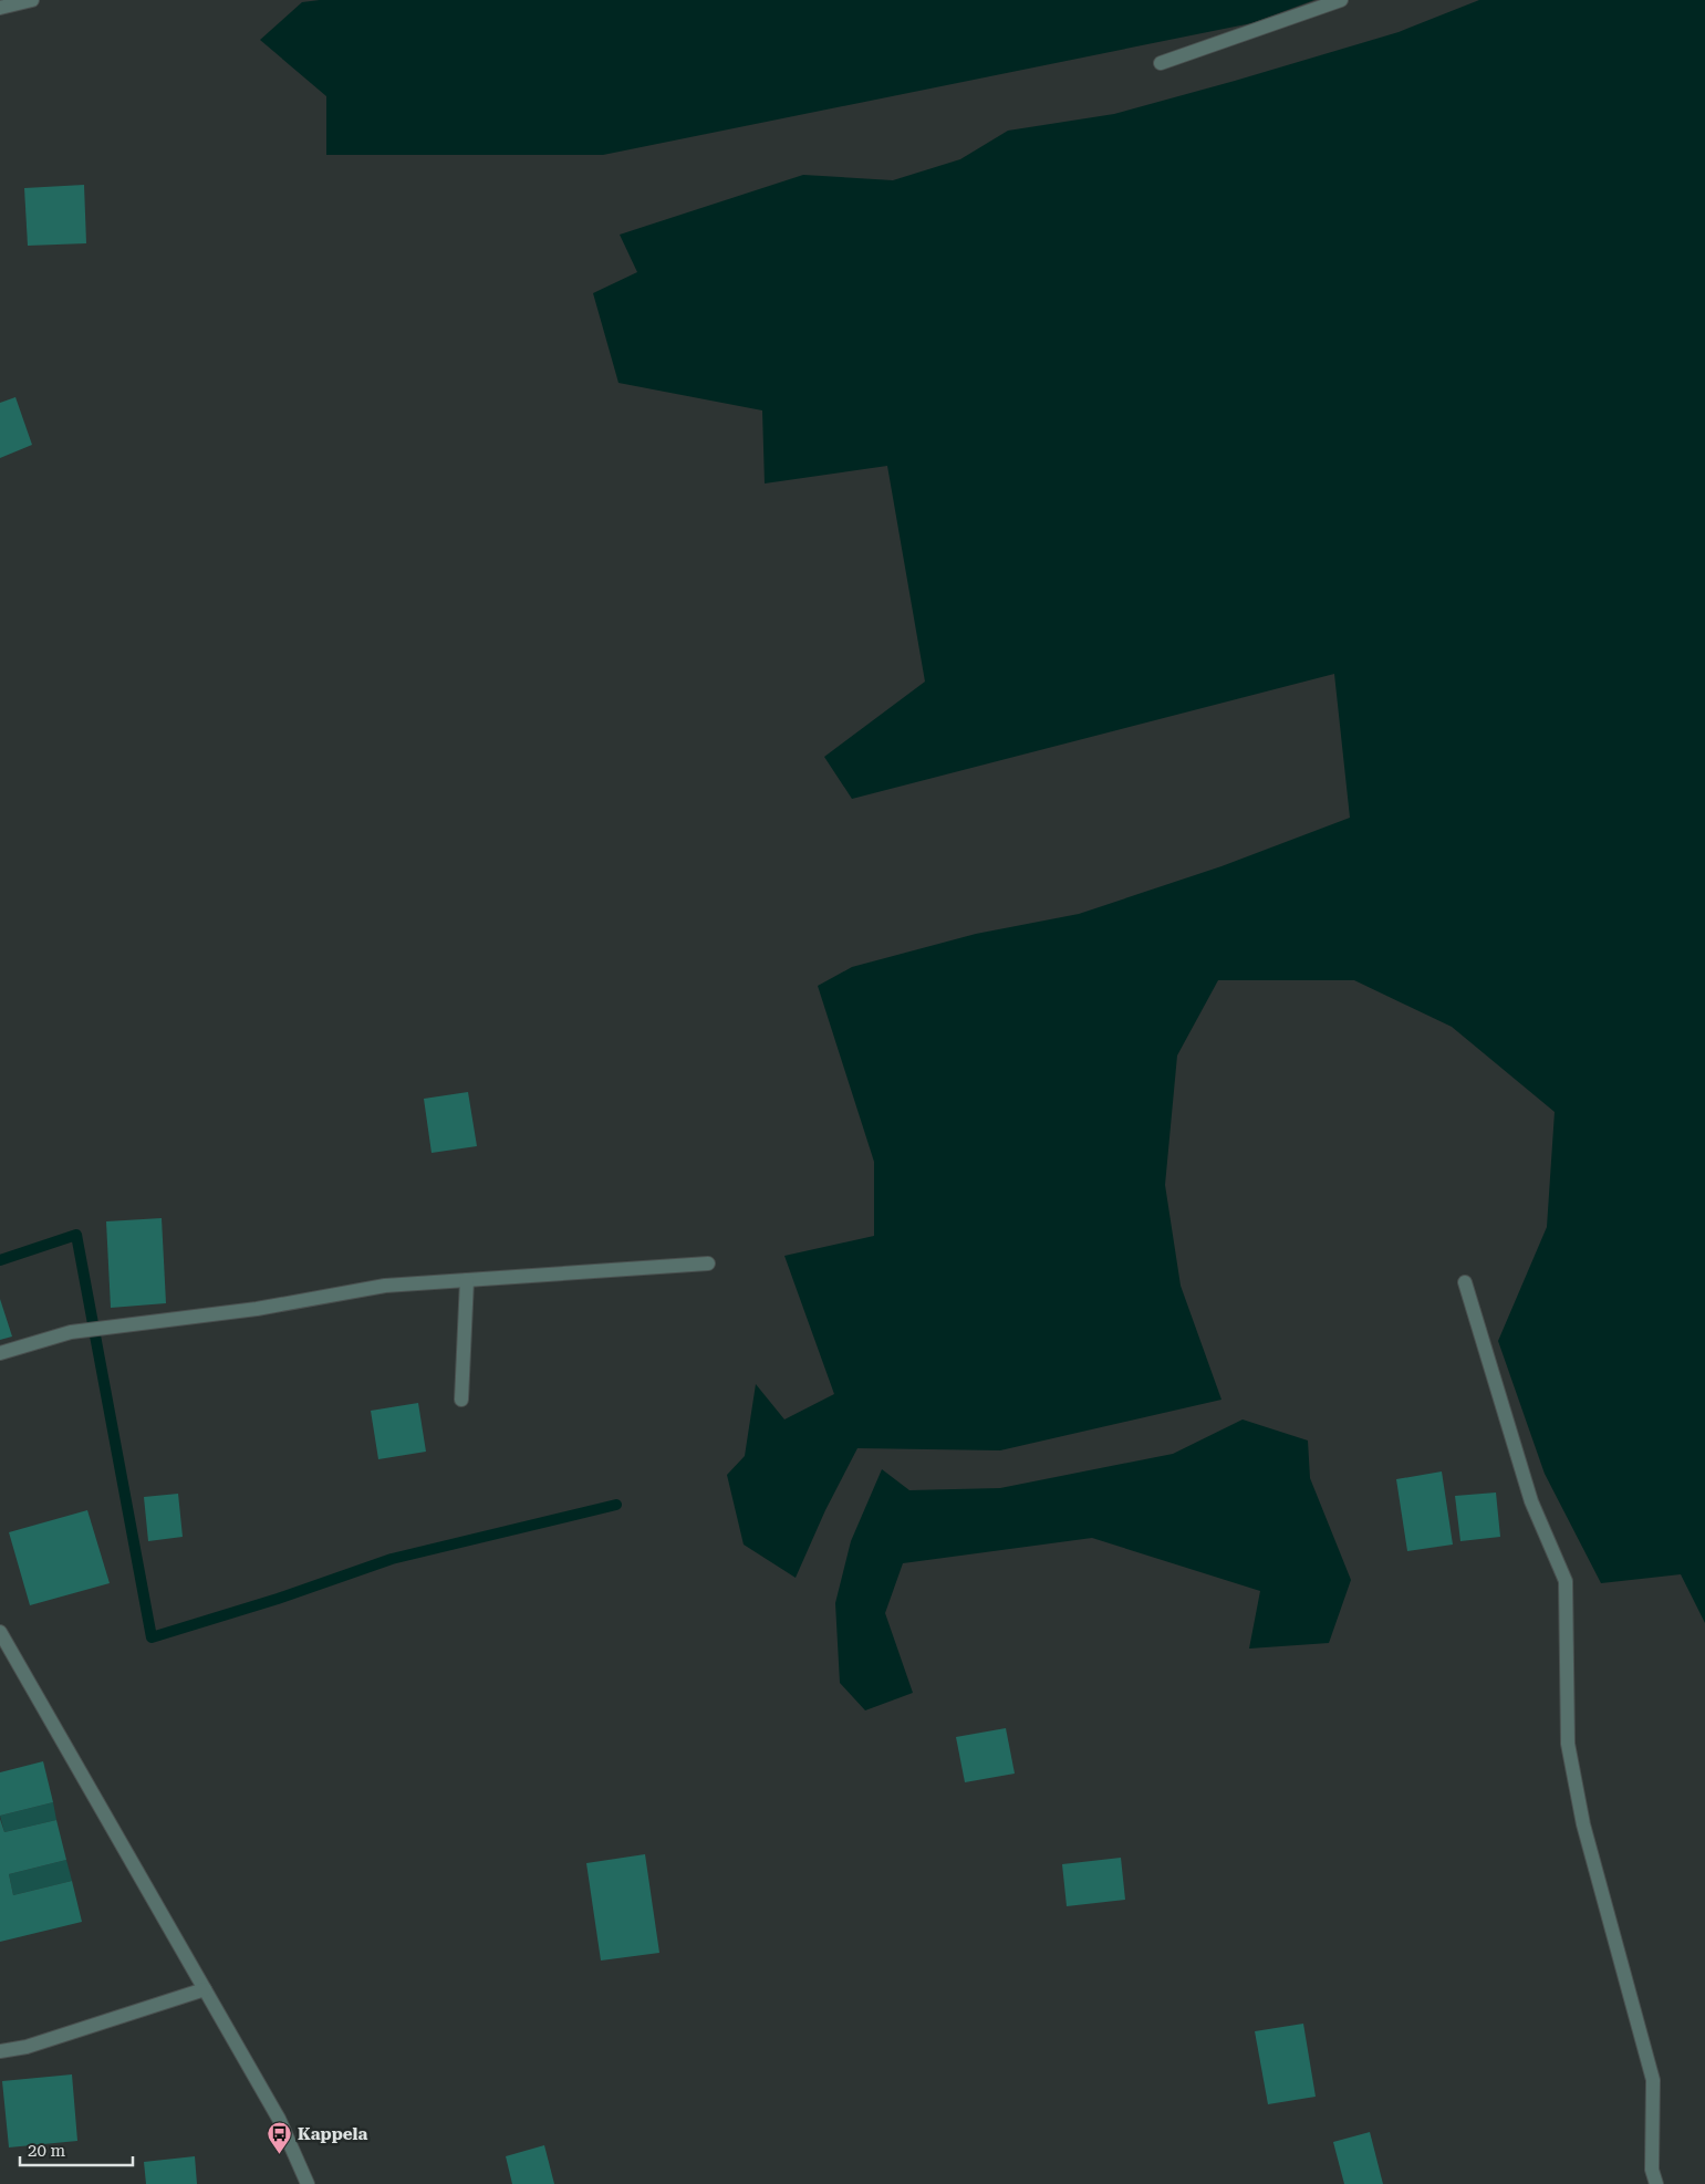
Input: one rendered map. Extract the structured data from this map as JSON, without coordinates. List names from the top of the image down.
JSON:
{
  "places": {
    "bus stop": ["Kappela"]
  },
  "scale_bar": "20 m"
}
